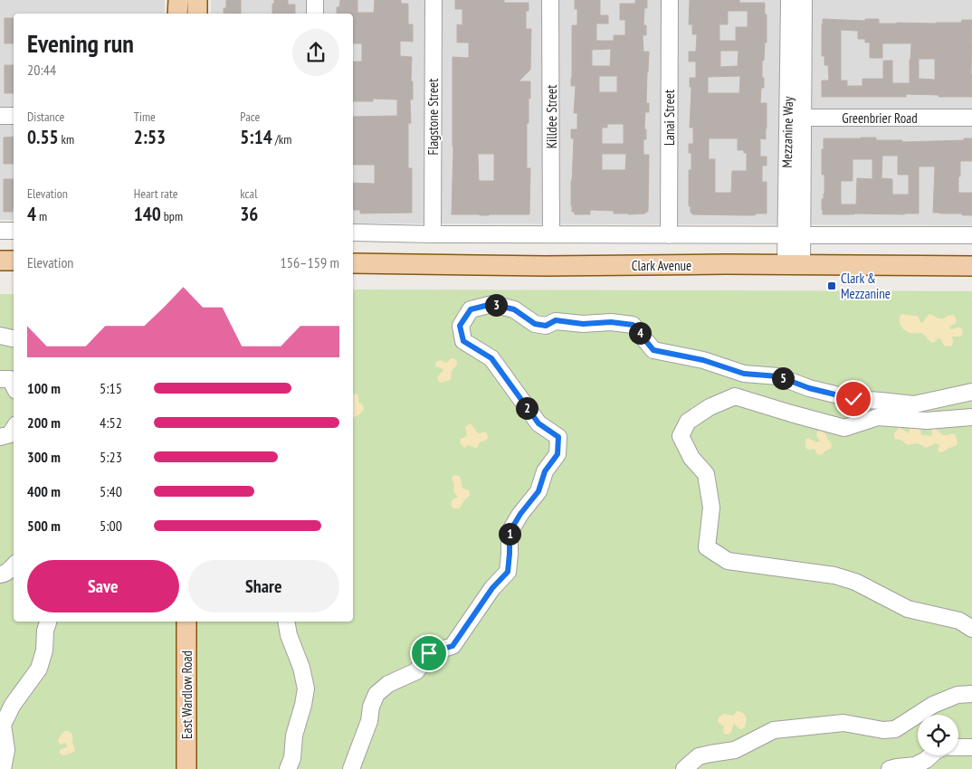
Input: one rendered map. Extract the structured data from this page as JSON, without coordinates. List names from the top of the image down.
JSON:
{
  "streets": {
    "main road": ["Clark Avenue", "East Wardlow Road"],
    "street": [
      "Flagstone Street",
      "Killdee Street",
      "Lanai Street",
      "Greenbrier Road",
      "Mezzanine Way"
    ]
  },
  "crossings": [
    ["Greenbrier Road", "Mezzanine Way"],
    ["Mezzanine Way", "Clark Avenue"]
  ],
  "places": {
    "transit": ["Clark & Mezzanine"]
  },
  "page": {
    "heading": ["Evening run", "20:44"],
    "stats": [
      ["Distance", "0.55 km"],
      ["Time", "2:53"],
      ["Pace", "5:14 /km"],
      ["Elevation", "4 m"],
      ["Heart rate", "140 bpm"],
      ["kcal", "36"]
    ],
    "chart": ["Elevation", "156–159 m"],
    "pins": [
      "3",
      "4",
      "5",
      "2",
      "1"
    ],
    "list": [
      {
        "name": "100 m",
        "note": "5:15"
      },
      {
        "name": "200 m",
        "note": "4:52"
      },
      {
        "name": "300 m",
        "note": "5:23"
      },
      {
        "name": "400 m",
        "note": "5:40"
      },
      {
        "name": "500 m",
        "note": "5:00"
      }
    ],
    "buttons": ["Save", "Share"]
  }
}
